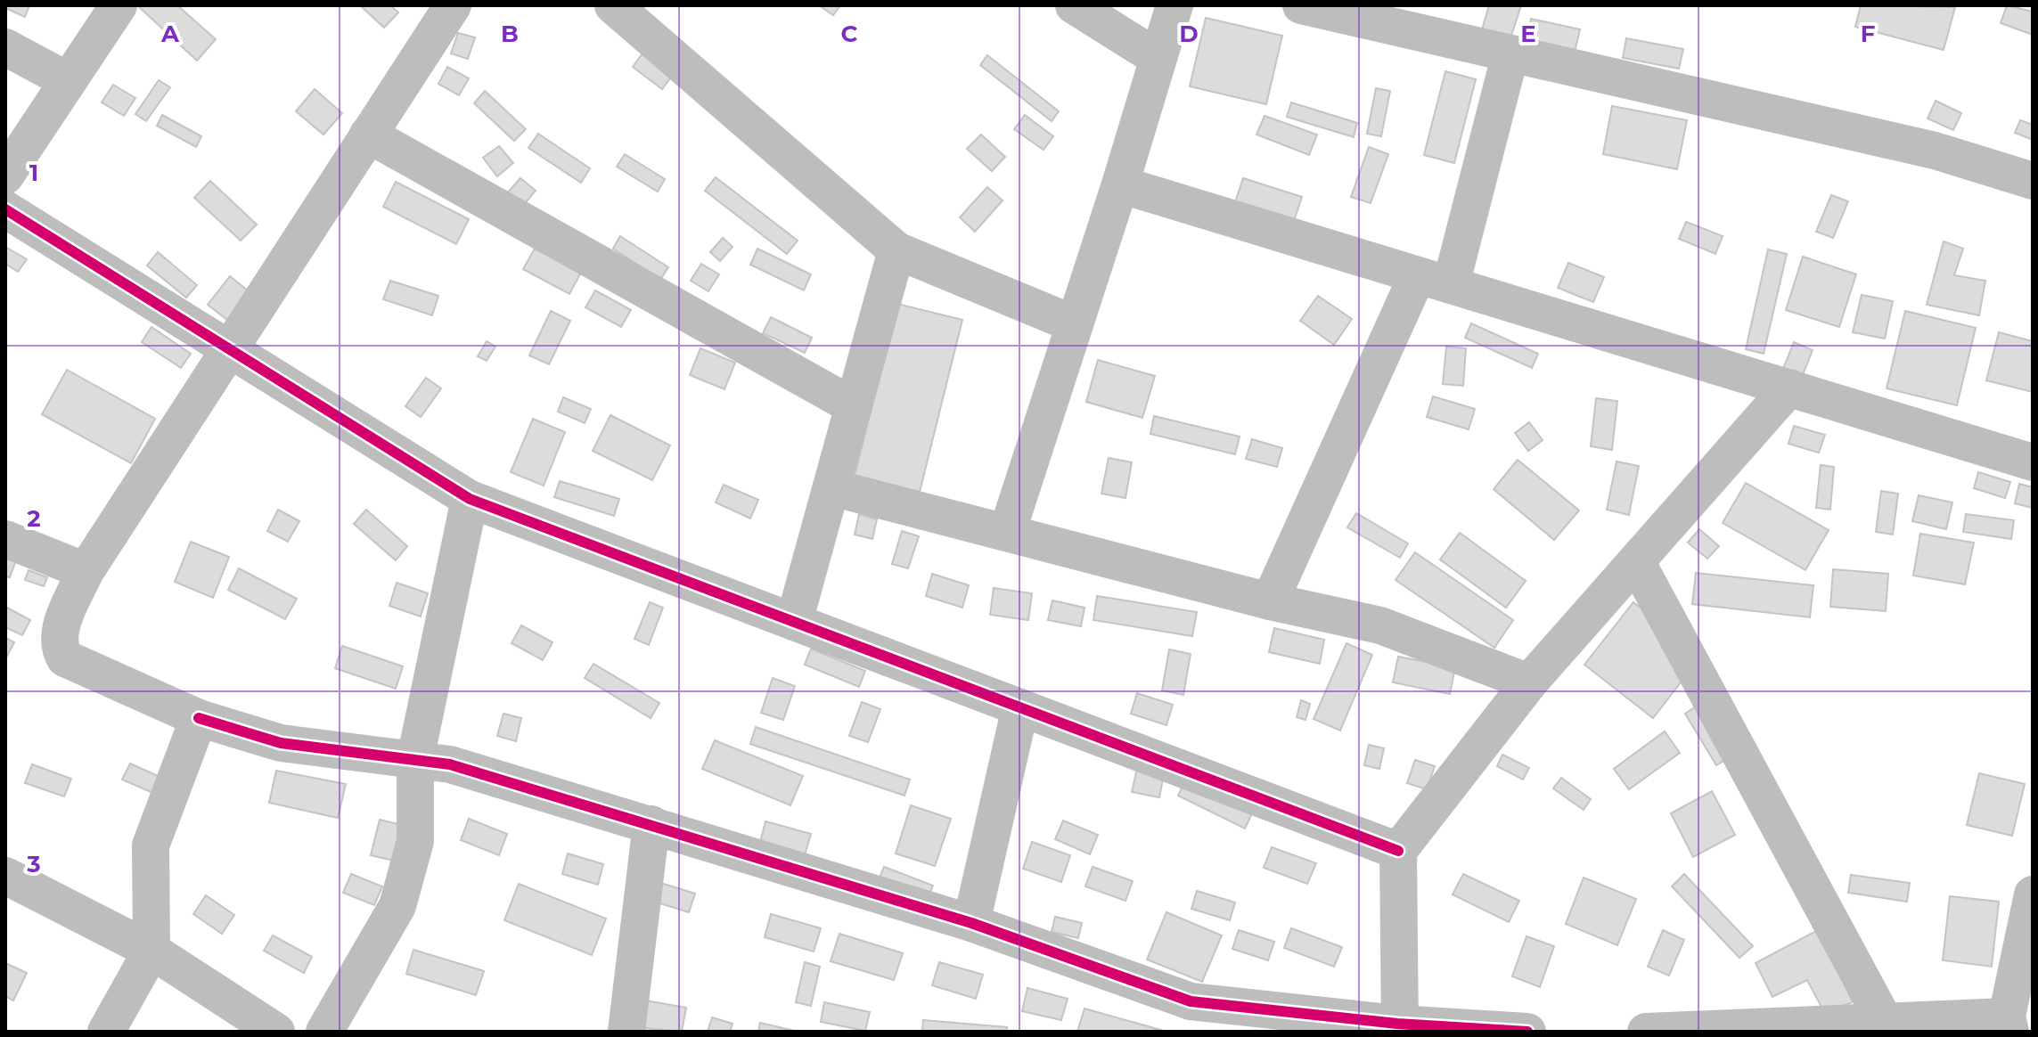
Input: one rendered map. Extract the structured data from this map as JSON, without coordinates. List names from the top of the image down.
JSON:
{
  "grid": {
    "columns": [
      "A",
      "B",
      "C",
      "D",
      "E",
      "F"
    ],
    "rows": ["1", "2", "3"]
  }
}
